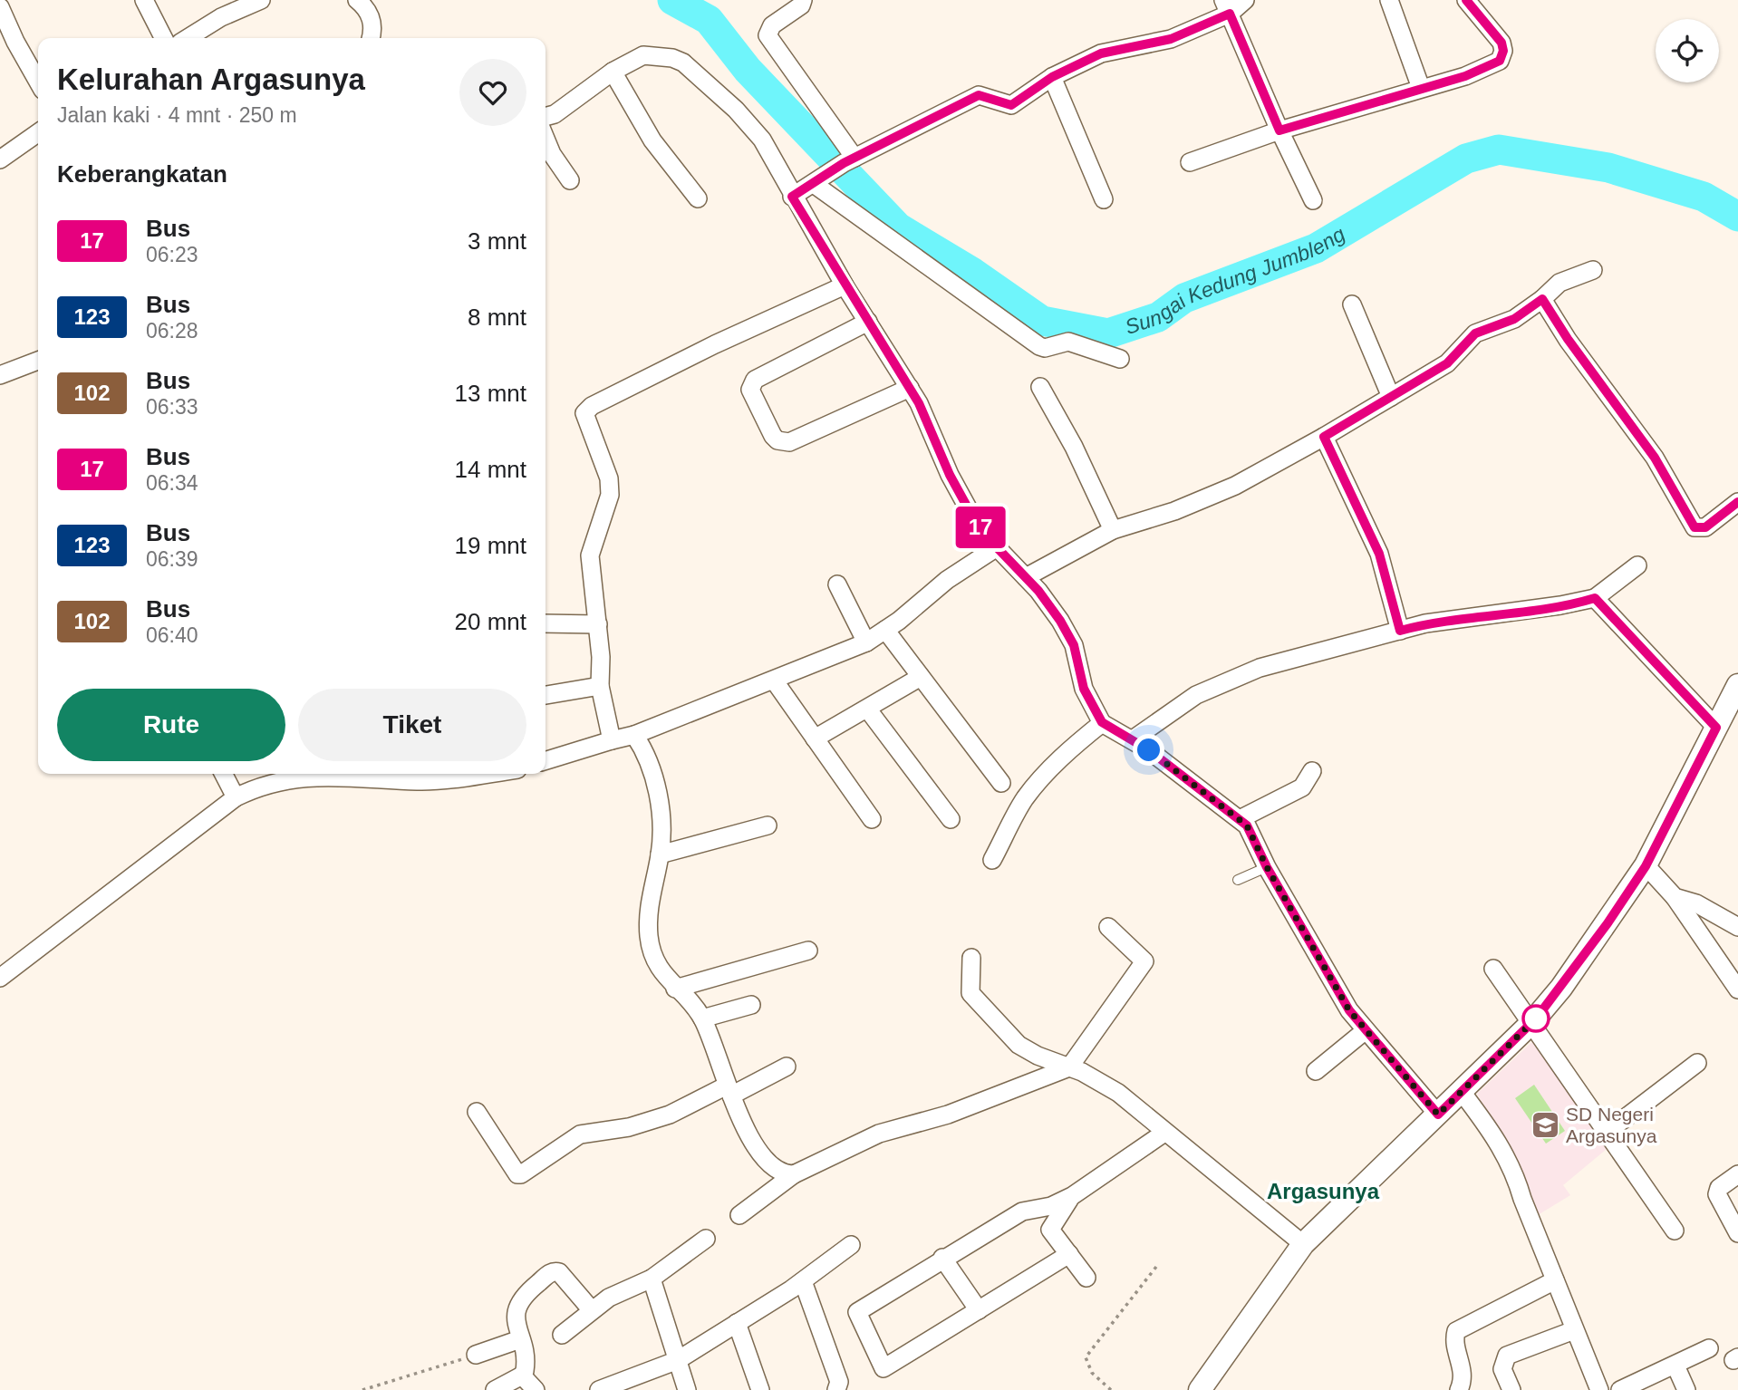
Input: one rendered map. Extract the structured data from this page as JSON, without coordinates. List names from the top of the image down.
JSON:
{
  "districts": ["Argasunya"],
  "water": ["Sungai Kedung Jumbleng"],
  "places": {
    "school or university": ["SD Negeri Argasunya"]
  },
  "lines": ["bus line 17"],
  "page": {
    "on_map": "17",
    "heading": [
      ["Kelurahan Argasunya", "Jalan kaki · 4 mnt · 250 m"],
      "Keberangkatan"
    ],
    "list": [
      {
        "mark": "17",
        "name": "Bus",
        "note": "06:23",
        "value": "3 mnt"
      },
      {
        "mark": "123",
        "name": "Bus",
        "note": "06:28",
        "value": "8 mnt"
      },
      {
        "mark": "102",
        "name": "Bus",
        "note": "06:33",
        "value": "13 mnt"
      },
      {
        "mark": "17",
        "name": "Bus",
        "note": "06:34",
        "value": "14 mnt"
      },
      {
        "mark": "123",
        "name": "Bus",
        "note": "06:39",
        "value": "19 mnt"
      },
      {
        "mark": "102",
        "name": "Bus",
        "note": "06:40",
        "value": "20 mnt"
      }
    ],
    "buttons": ["Rute", "Tiket"]
  }
}
